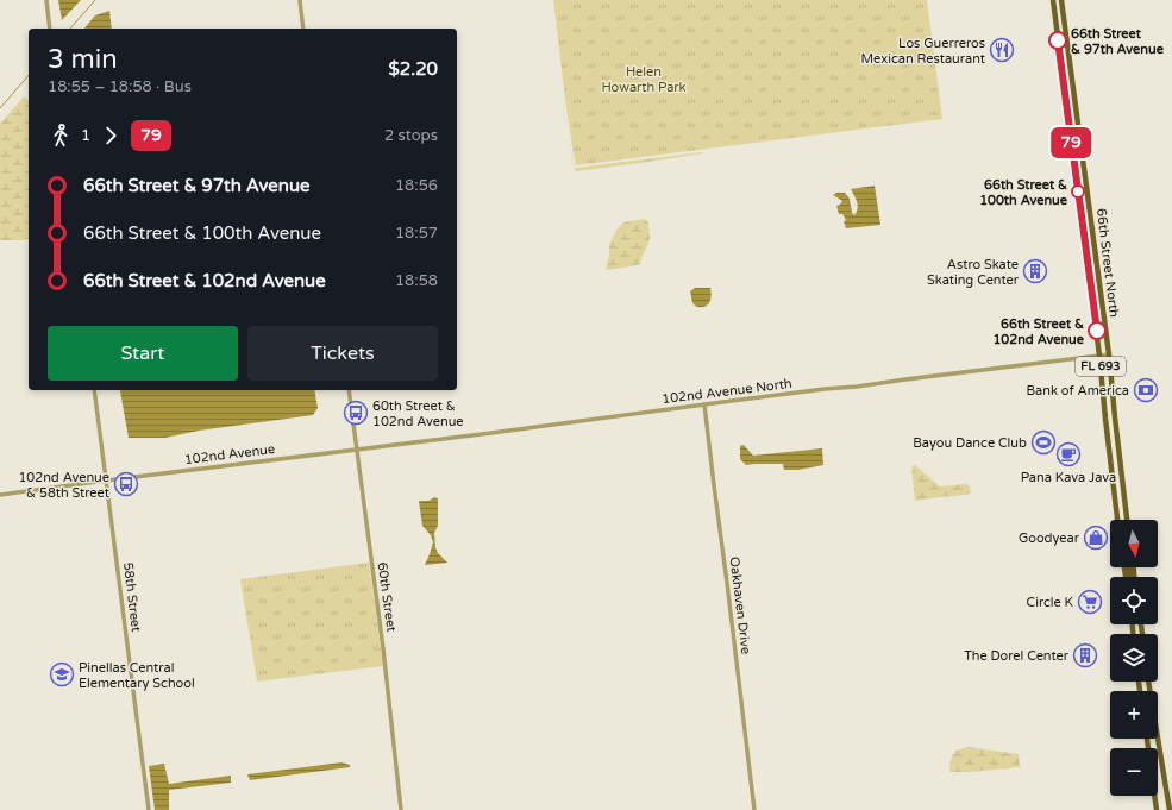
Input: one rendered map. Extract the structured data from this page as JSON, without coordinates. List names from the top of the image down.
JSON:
{
  "streets": {
    "main road": ["66th Street North", "FL 693"],
    "street": [
      "102nd Avenue North",
      "102nd Avenue",
      "58th Street",
      "60th Street",
      "Oakhaven Drive"
    ]
  },
  "crossings": [
    ["66th Street North", "102nd Avenue North"],
    ["102nd Avenue North", "102nd Avenue"],
    ["102nd Avenue North", "60th Street"],
    ["102nd Avenue North", "Oakhaven Drive"],
    ["102nd Avenue", "58th Street"],
    ["102nd Avenue", "60th Street"]
  ],
  "parks": ["Helen Howarth Park"],
  "places": {
    "other": ["66th Street & 97th Avenue", "66th Street & 100th Avenue", "66th Street & 102nd Avenue"],
    "restaurant": ["Los Guerreros Mexican Restaurant"],
    "building": ["Astro Skate Skating Center", "The Dorel Center"],
    "bank": ["Bank of America"],
    "bus stop": ["60th Street & 102nd Avenue", "102nd Avenue & 58th Street"],
    "sports": ["Bayou Dance Club"],
    "cafe": ["Pana Kava Java"],
    "shop": ["Goodyear"],
    "supermarket": ["Circle K"],
    "school or university": ["Pinellas Central Elementary School"]
  },
  "lines": ["bus line 79"],
  "north": "bottom",
  "page": {
    "on_map": "79",
    "heading": ["3 min", "18:55 – 18:58 · Bus", "$2.20"],
    "legs": ["1", "79", "2 stops"],
    "list": [
      {
        "name": "66th Street & 97th Avenue",
        "value": "18:56"
      },
      {
        "name": "66th Street & 100th Avenue",
        "value": "18:57"
      },
      {
        "name": "66th Street & 102nd Avenue",
        "value": "18:58"
      }
    ],
    "buttons": ["Start", "Tickets"],
    "map_buttons": ["+", "−"]
  }
}
